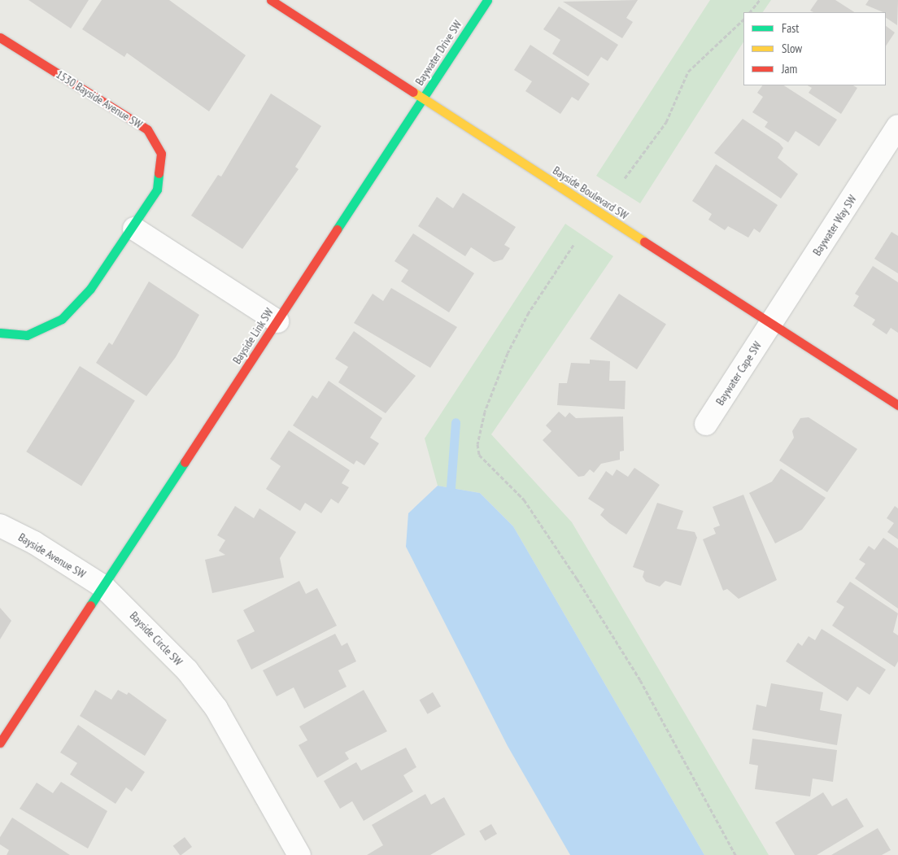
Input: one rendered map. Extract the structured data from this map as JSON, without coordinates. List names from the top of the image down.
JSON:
{
  "streets": {
    "street": [
      "Baywater Drive SW",
      "1530 Bayside Avenue SW",
      "Bayside Boulevard SW",
      "Baywater Way SW",
      "Bayside Link SW",
      "Baywater Cape SW",
      "Bayside Avenue SW",
      "Bayside Circle SW"
    ]
  },
  "crossings": [
    ["Baywater Drive SW", "Bayside Boulevard SW"],
    ["Baywater Drive SW", "Bayside Link SW"],
    ["Bayside Boulevard SW", "Baywater Way SW"],
    ["Bayside Boulevard SW", "Bayside Link SW"],
    ["Bayside Boulevard SW", "Baywater Cape SW"],
    ["Baywater Way SW", "Baywater Cape SW"],
    ["Bayside Link SW", "Bayside Avenue SW"],
    ["Bayside Link SW", "Bayside Circle SW"],
    ["Bayside Avenue SW", "Bayside Circle SW"]
  ],
  "legend": ["Fast", "Slow", "Jam"]
}
